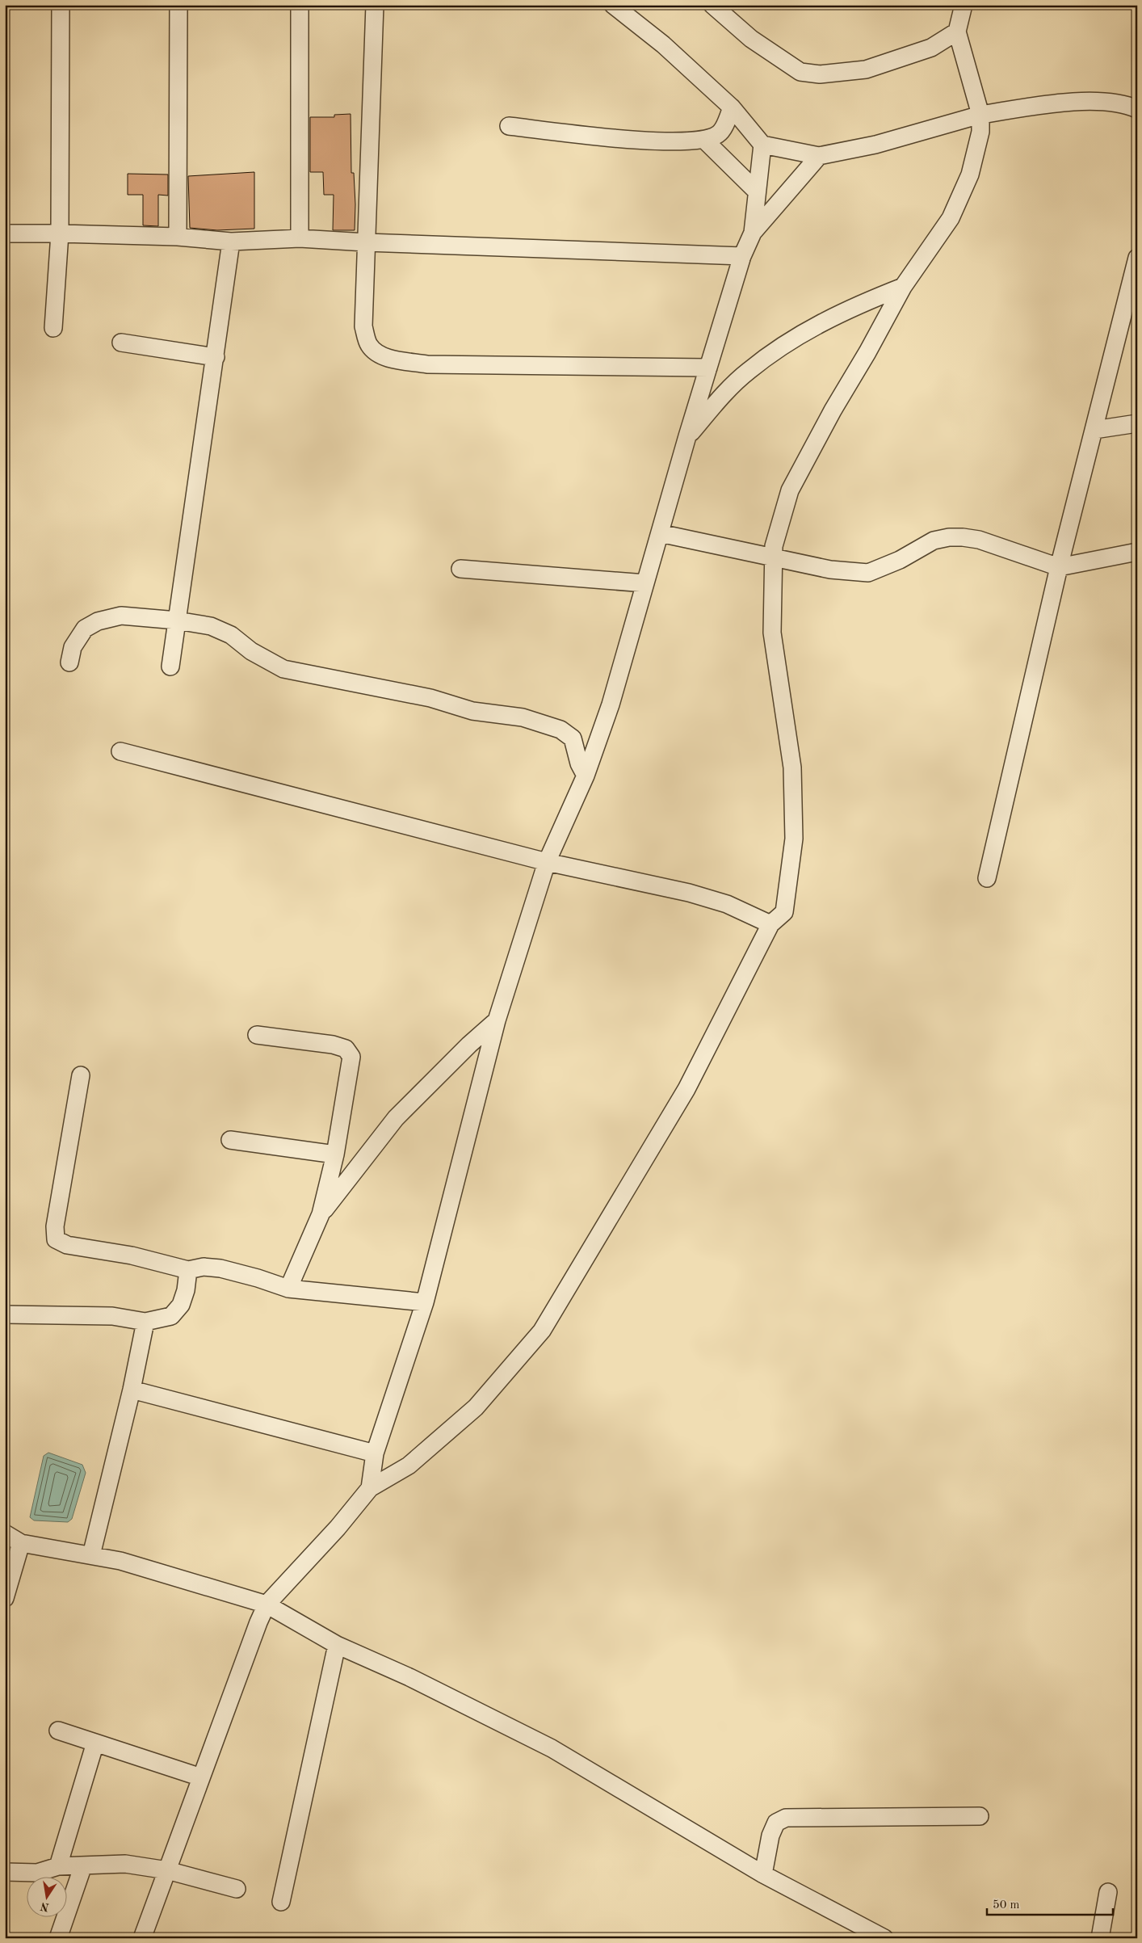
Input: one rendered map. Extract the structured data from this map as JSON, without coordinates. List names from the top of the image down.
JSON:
{
  "scale_bar": "50 m",
  "north": "bottom"
}
